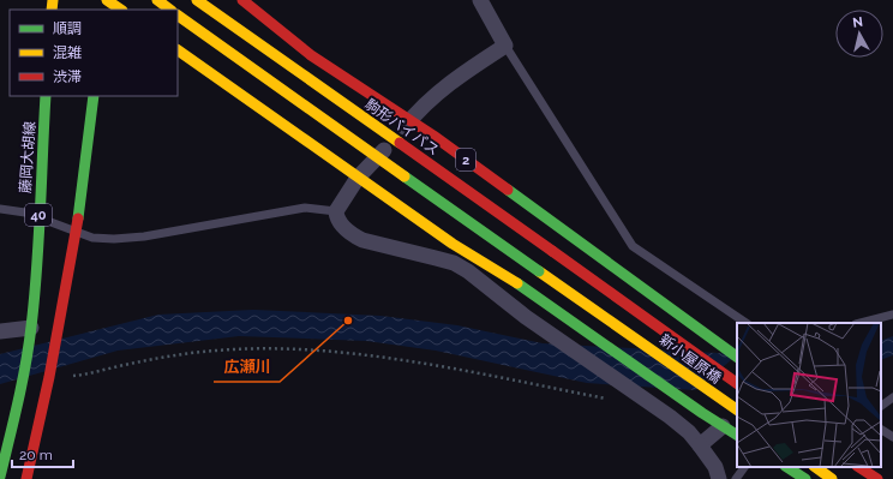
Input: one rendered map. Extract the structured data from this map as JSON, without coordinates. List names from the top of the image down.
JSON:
{
  "streets": {
    "main road": [
      "駒形バイパス",
      "藤岡大胡線",
      "2",
      "40",
      "新小屋原橋"
    ]
  },
  "crossings": [
    ["駒形バイパス", "新小屋原橋"],
    ["藤岡大胡線", "40"]
  ],
  "places": ["広瀬川"],
  "legend": ["順調", "混雑", "渋滞"],
  "scale_bar": "20 m",
  "north": "top"
}
